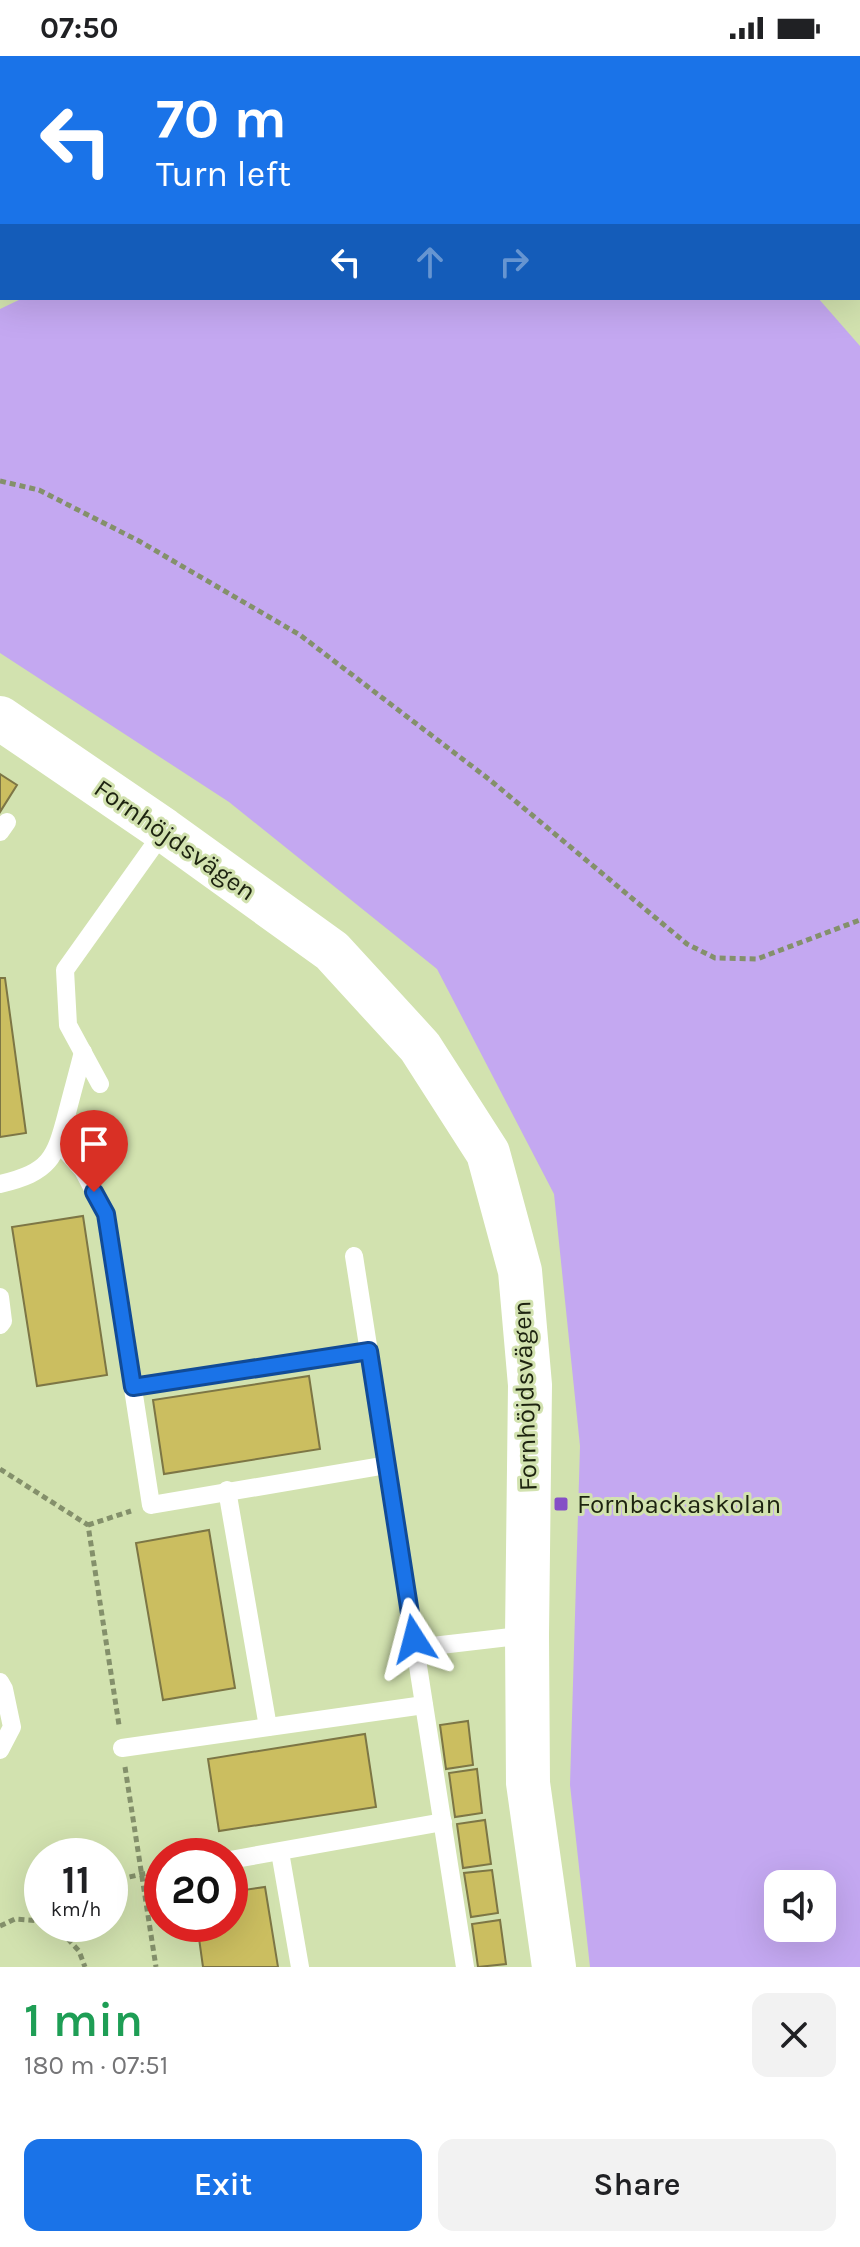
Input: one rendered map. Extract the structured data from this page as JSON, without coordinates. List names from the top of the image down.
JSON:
{
  "streets": {
    "street": ["Fornhöjdsvägen"]
  },
  "places": {
    "transit": ["Fornbackaskolan"]
  },
  "page": {
    "status": "07:50",
    "turn": ["70 m", "Turn left"],
    "speed": "11 km/h",
    "limit": "20",
    "heading": ["1 min", "180 m · 07:51"],
    "buttons": ["Exit", "Share"]
  }
}
